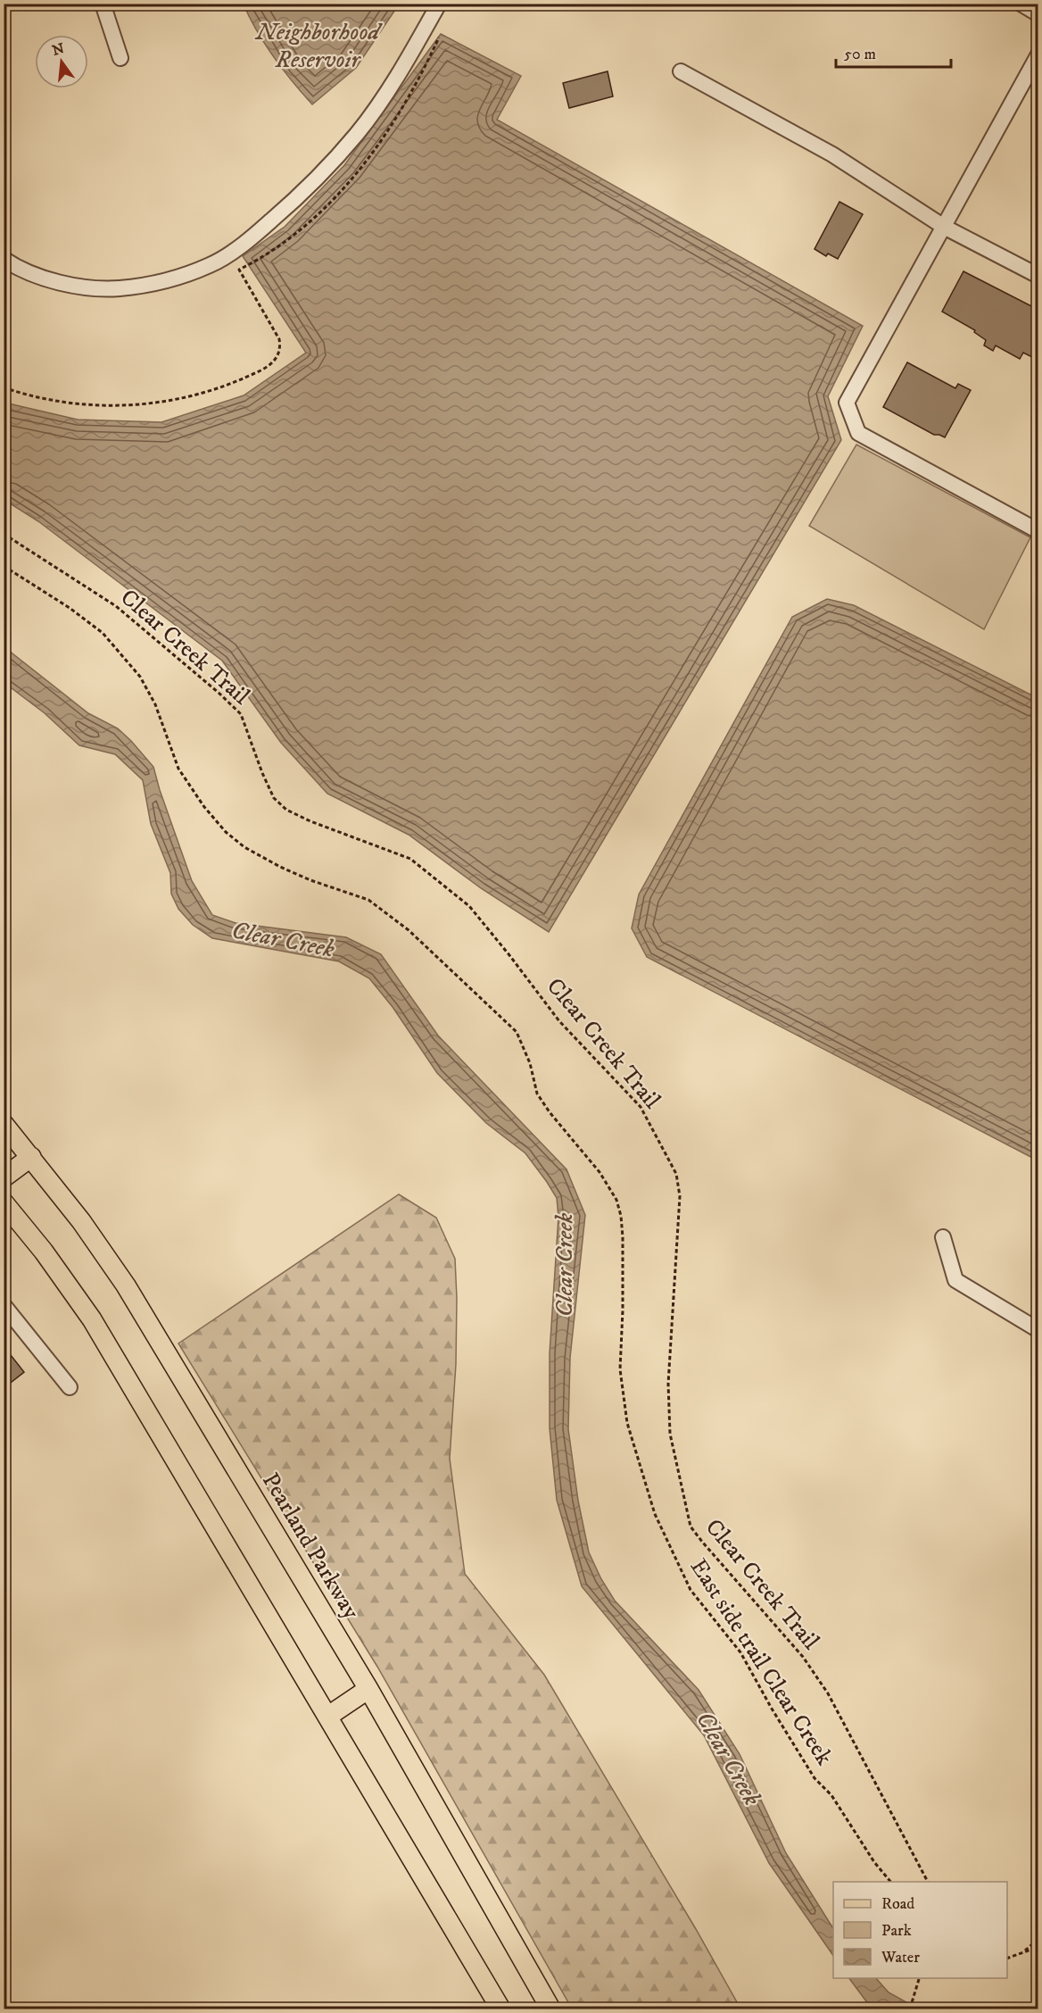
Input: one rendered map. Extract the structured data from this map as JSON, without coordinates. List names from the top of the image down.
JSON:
{
  "streets": {
    "main road": ["Pearland Parkway"],
    "path": ["Clear Creek Trail", "East side trail Clear Creek"]
  },
  "water": ["Neighborhood Reservoir", "Clear Creek"],
  "legend": ["Road", "Park", "Water"],
  "scale_bar": "50 m",
  "north": "top"
}
